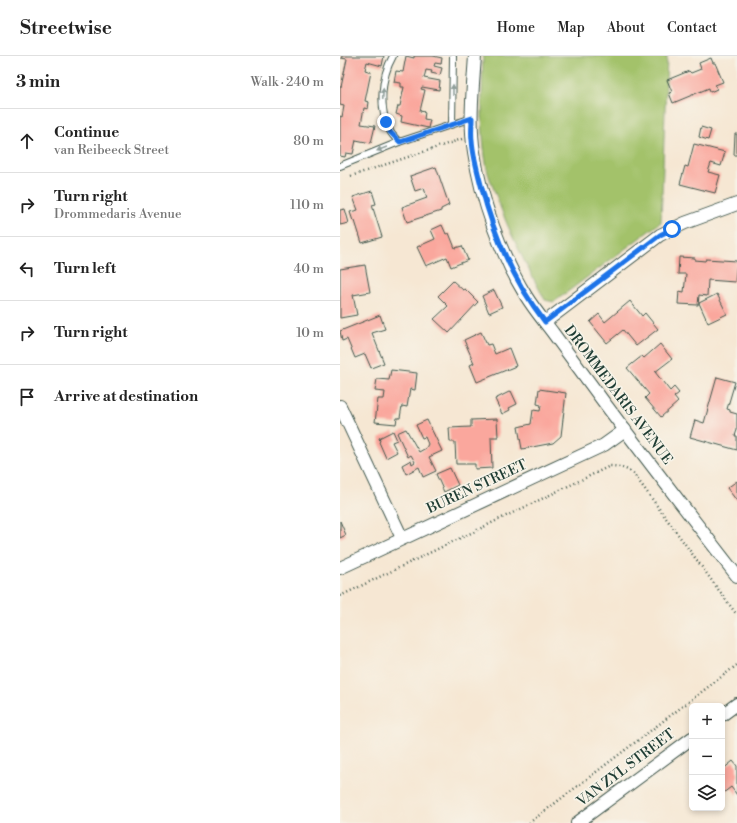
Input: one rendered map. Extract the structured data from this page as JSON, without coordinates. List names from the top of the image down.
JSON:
{
  "streets": {
    "street": ["DROMMEDARIS AVENUE", "BUREN STREET", "VAN ZYL STREET"]
  },
  "crossings": [
    ["DROMMEDARIS AVENUE", "BUREN STREET"]
  ],
  "page": {
    "header": "Streetwise",
    "nav": [
      "Home",
      "Map",
      "About",
      "Contact"
    ],
    "heading": ["3 min", "Walk · 240 m"],
    "list": [
      ["Continue", "van Reibeeck Street", "80 m"],
      ["Turn right", "Drommedaris Avenue", "110 m"],
      ["Turn left", "40 m"],
      ["Turn right", "10 m"],
      "Arrive at destination"
    ],
    "map_buttons": ["+", "−"]
  }
}
